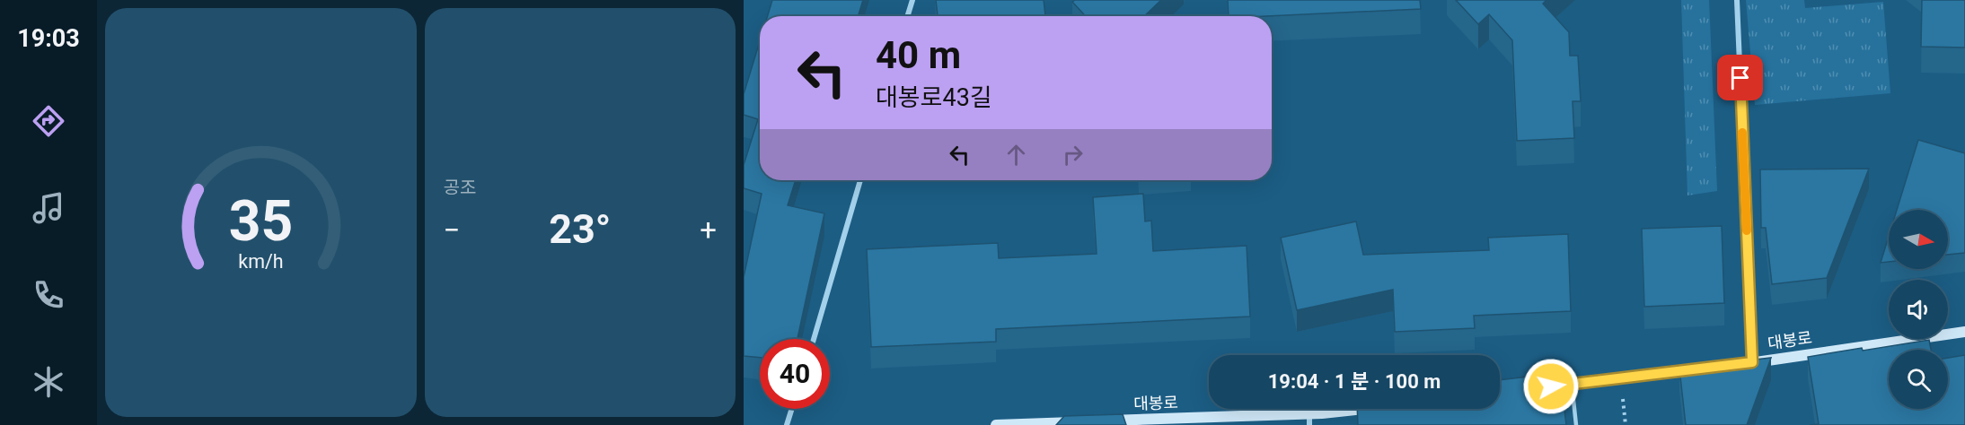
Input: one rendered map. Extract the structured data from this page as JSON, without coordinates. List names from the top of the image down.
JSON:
{
  "streets": {
    "street": ["대봉로"]
  },
  "north": "right",
  "page": {
    "tabs": "19:03",
    "tile": "공조",
    "turn": ["40 m", "대봉로43길"],
    "heat": ["−", "23°", "+"],
    "limit": "40",
    "trip": "19:04 · 1 분 · 100 m",
    "gauge": ["35", "km/h"]
  }
}
